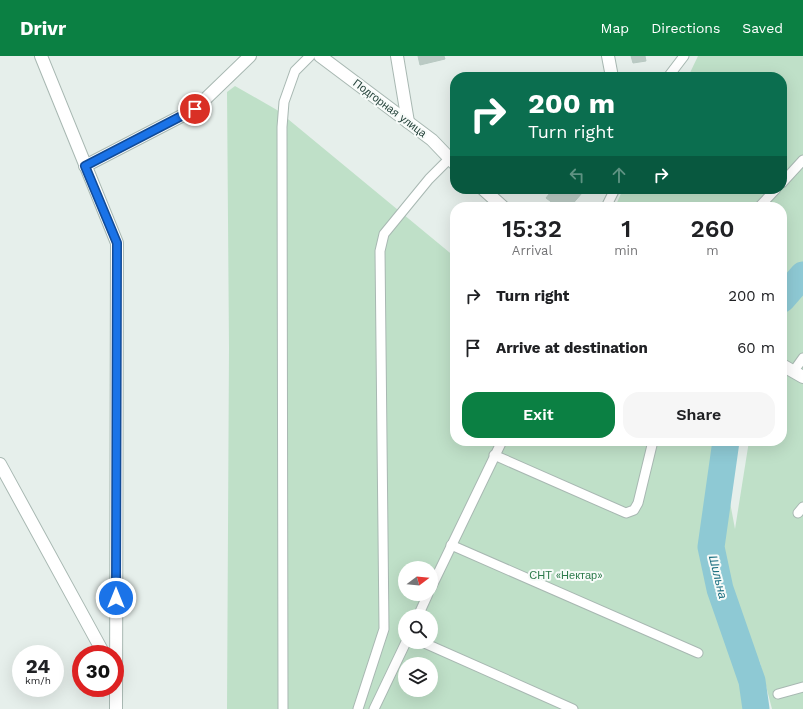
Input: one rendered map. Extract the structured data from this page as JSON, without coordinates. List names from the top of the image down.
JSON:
{
  "streets": {
    "street": ["Подгорная улица"]
  },
  "water": ["Шильна"],
  "parks": ["СНТ «Нектар»"],
  "north": "right",
  "page": {
    "header": "Drivr",
    "nav": ["Map", "Directions", "Saved"],
    "turn": ["200 m", "Turn right"],
    "eta": [
      "15:32",
      "Arrival",
      "1",
      "min",
      "260",
      "m"
    ],
    "list": [
      {
        "name": "Turn right",
        "value": "200 m"
      },
      {
        "name": "Arrive at destination",
        "value": "60 m"
      }
    ],
    "buttons": ["Exit", "Share"],
    "speed": "24 km/h",
    "limit": "30"
  }
}
